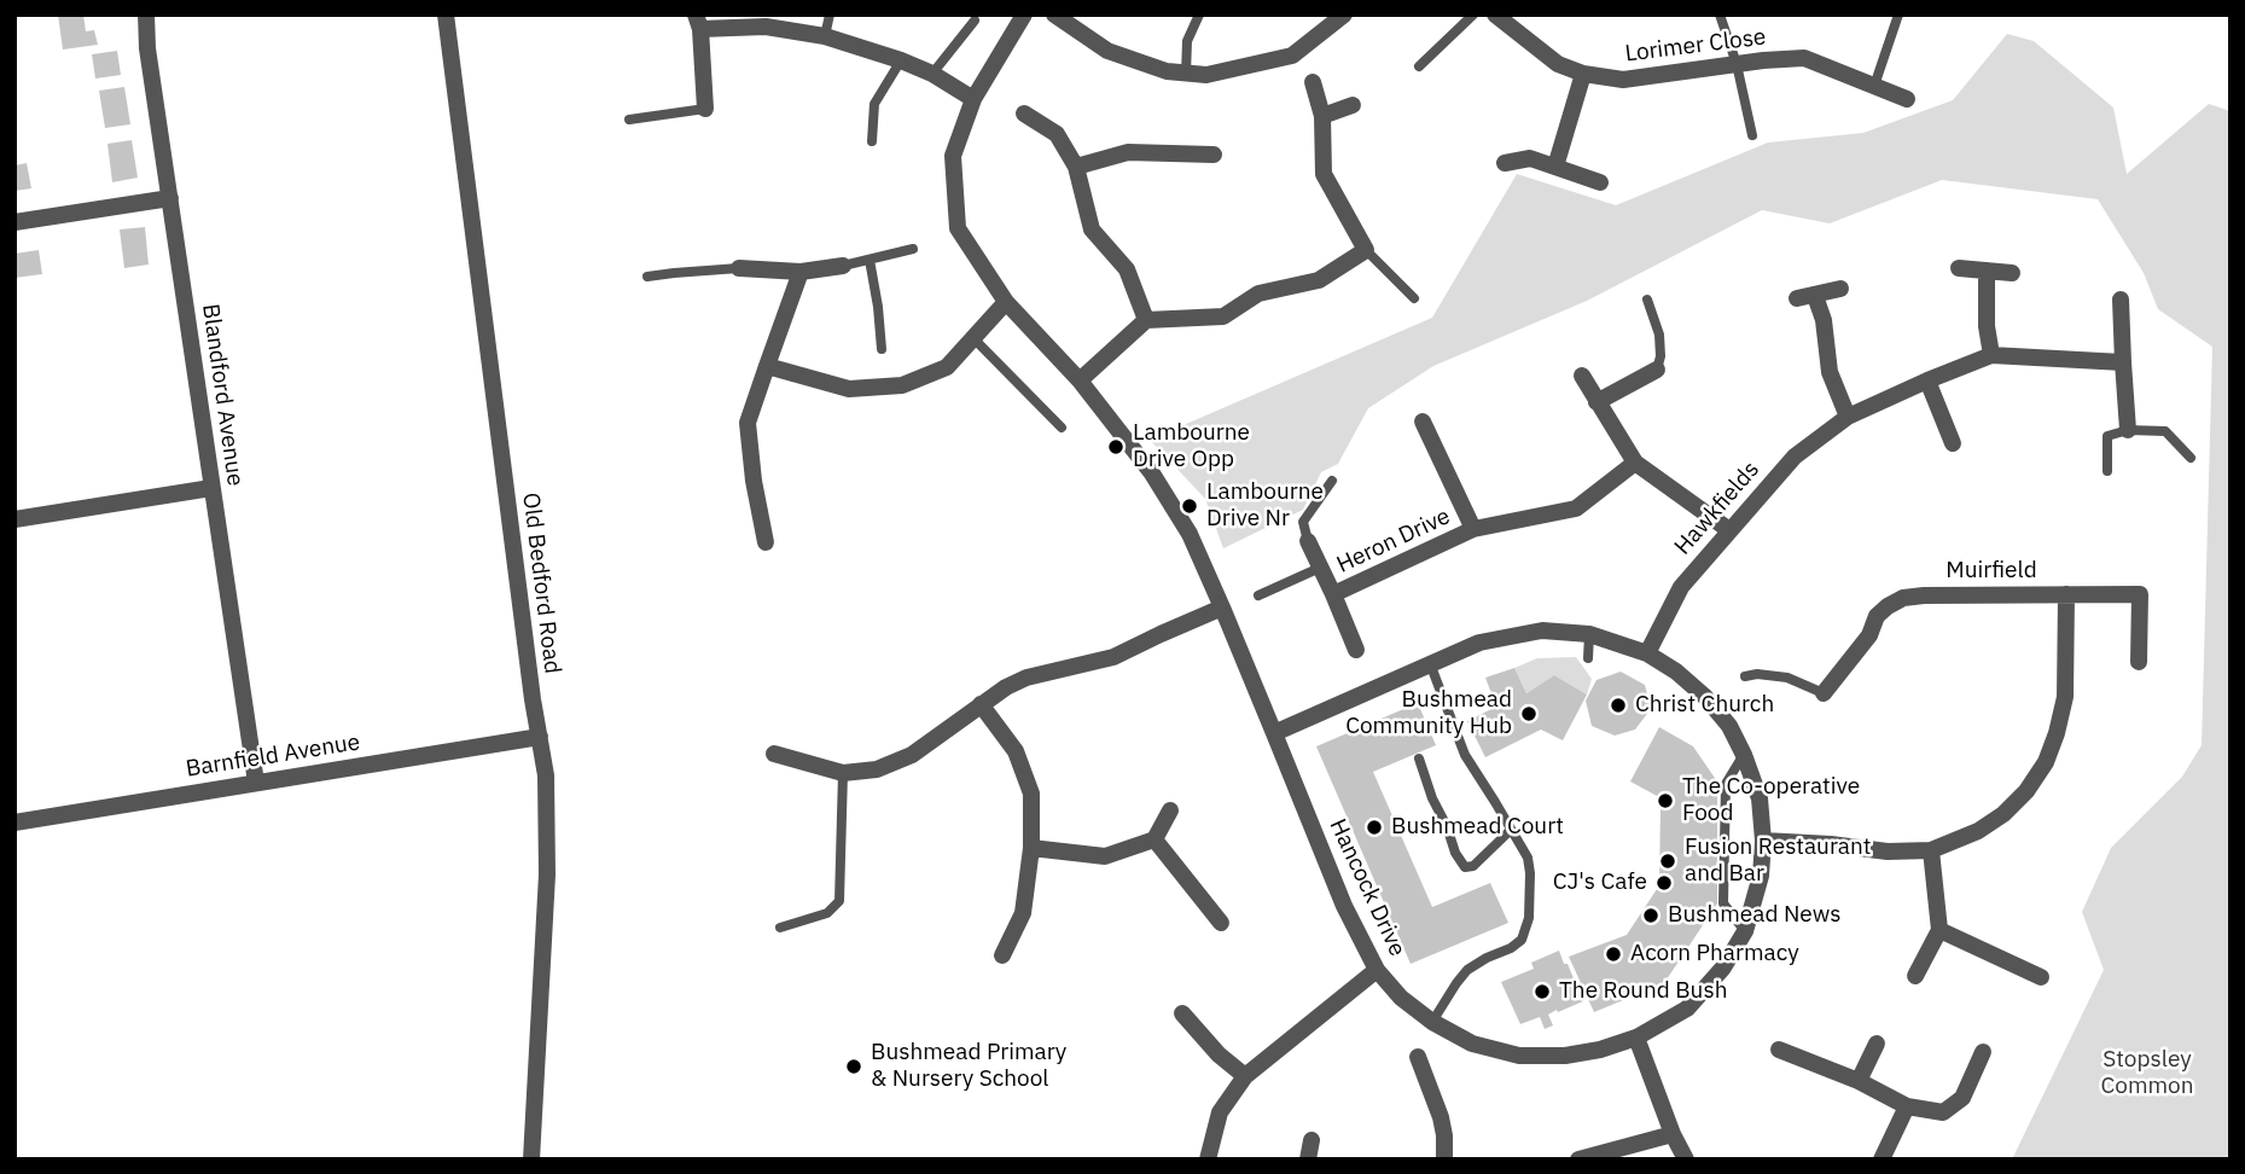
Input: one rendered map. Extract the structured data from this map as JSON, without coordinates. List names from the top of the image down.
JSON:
{
  "streets": {
    "street": [
      "Lorimer Close",
      "Blandford Avenue",
      "Hawkfields",
      "Heron Drive",
      "Muirfield",
      "Old Bedford Road",
      "Barnfield Avenue",
      "Hancock Drive"
    ]
  },
  "crossings": [
    ["Blandford Avenue", "Barnfield Avenue"],
    ["Hawkfields", "Hancock Drive"],
    ["Old Bedford Road", "Barnfield Avenue"]
  ],
  "parks": ["Stopsley Common"],
  "places": [
    "Lambourne Drive Opp",
    "Lambourne Drive Nr",
    "Christ Church",
    "Bushmead Community Hub",
    "The Co-operative Food",
    "Bushmead Court",
    "Fusion Restaurant and Bar",
    "CJ's Cafe",
    "Bushmead News",
    "Acorn Pharmacy",
    "The Round Bush",
    "Bushmead Primary & Nursery School"
  ]
}
